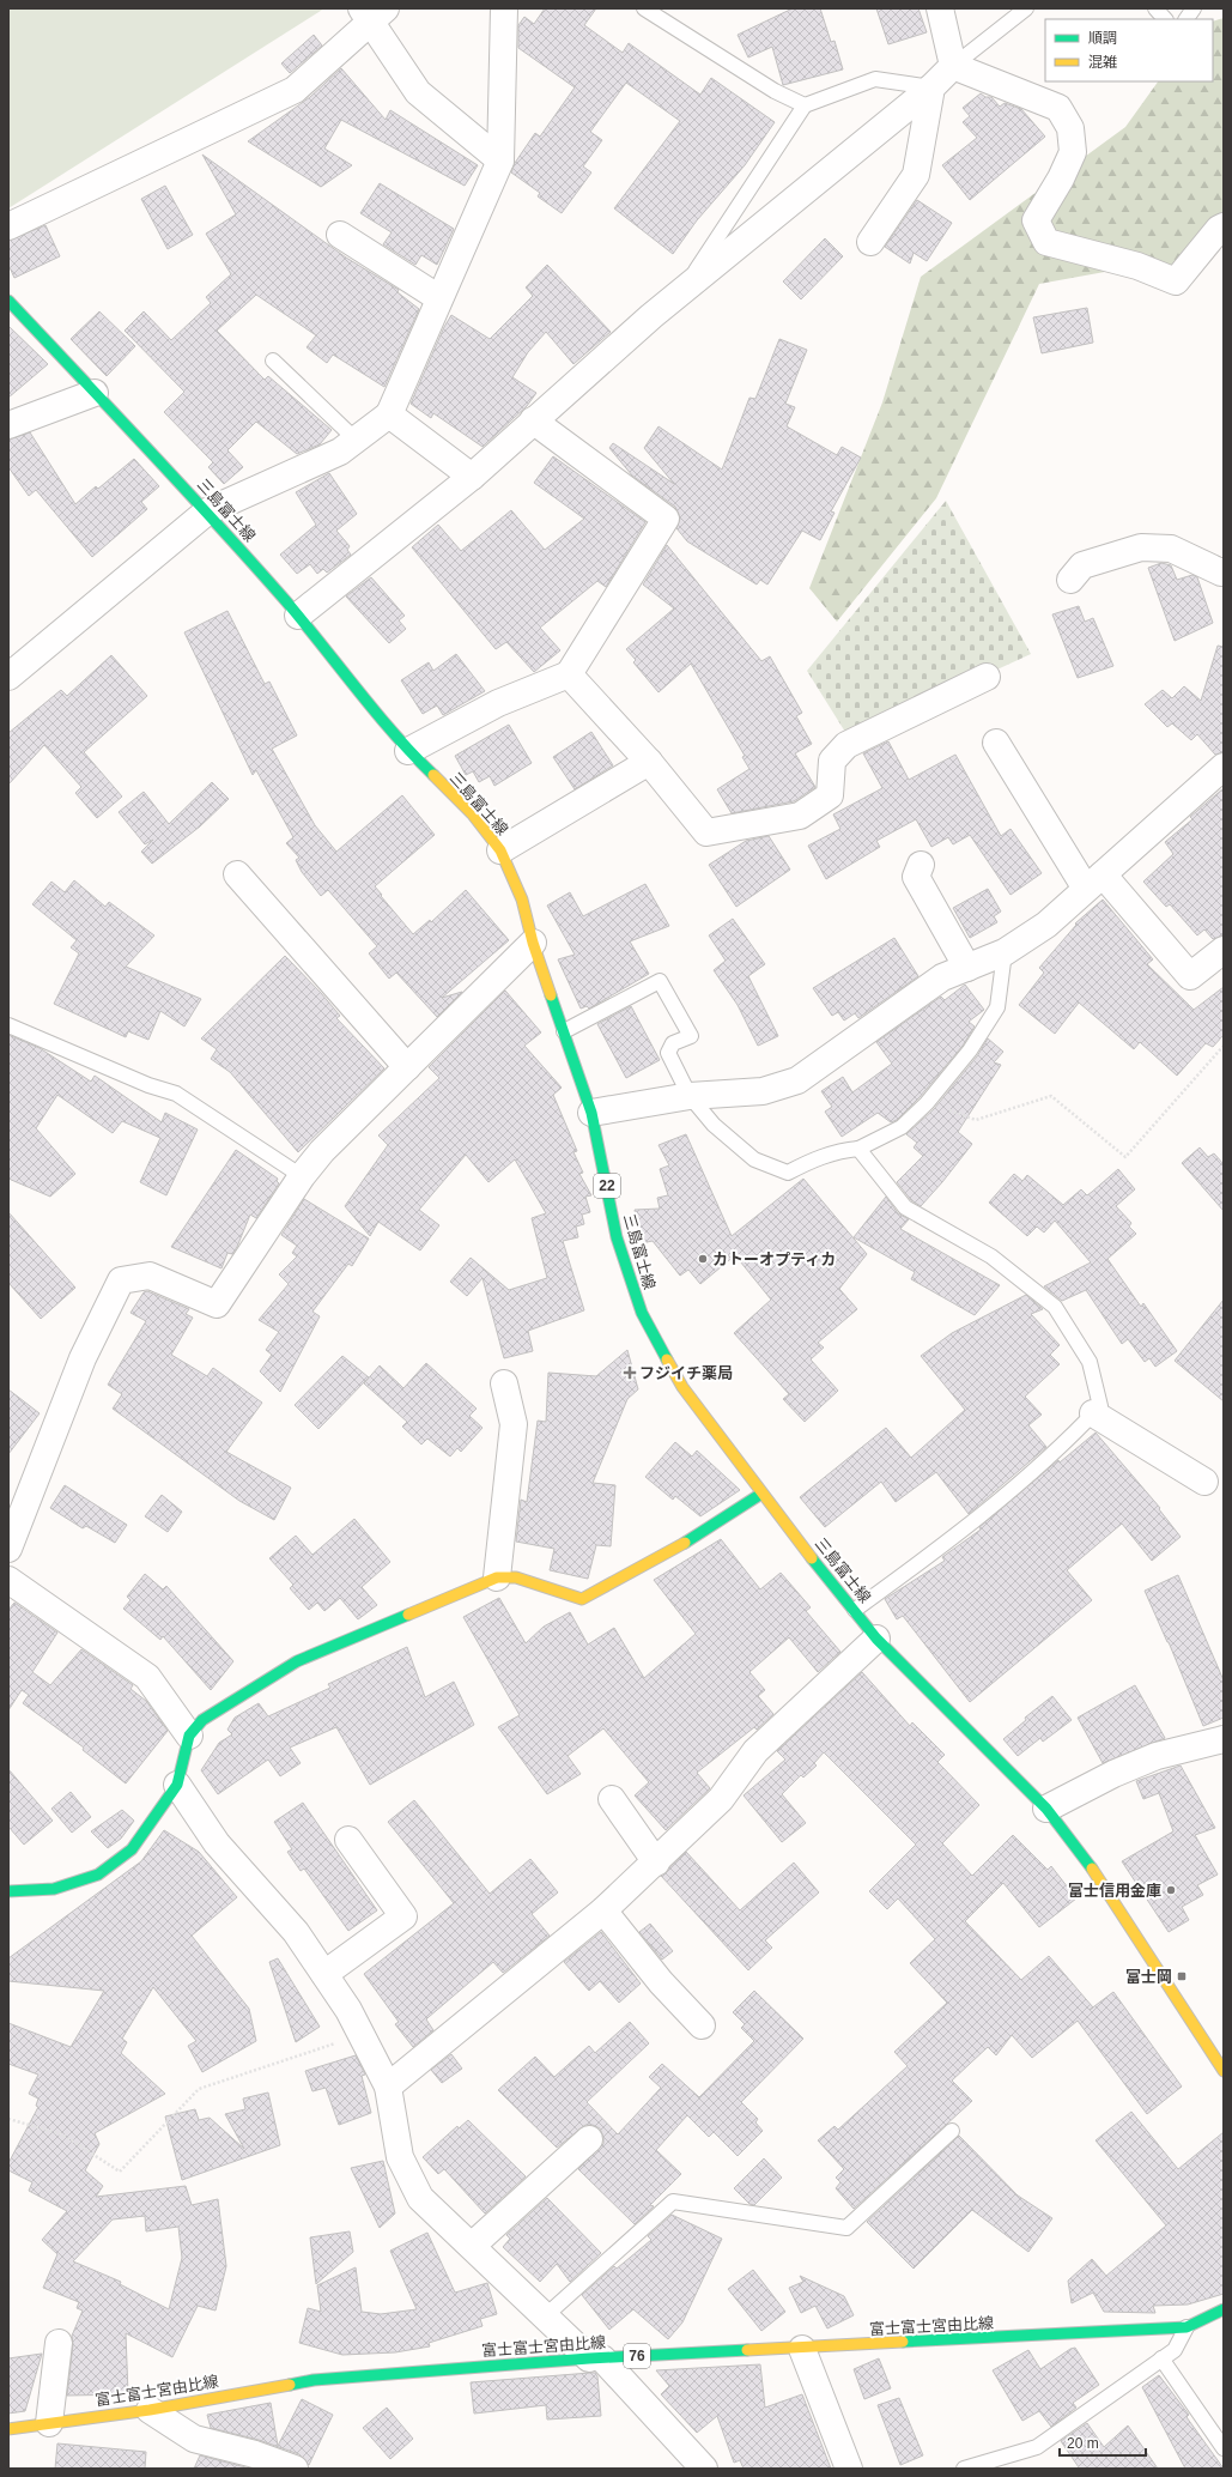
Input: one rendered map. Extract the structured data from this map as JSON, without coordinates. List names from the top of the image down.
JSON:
{
  "streets": {
    "main road": [
      "三島富士線",
      "22",
      "富士富士宮由比線",
      "76"
    ]
  },
  "places": {
    "other": ["カトーオプティカ", "富士信用金庫"],
    "health": ["フジイチ薬局"],
    "transit": ["富士岡"]
  },
  "legend": ["順調", "混雑"],
  "scale_bar": "20 m"
}
